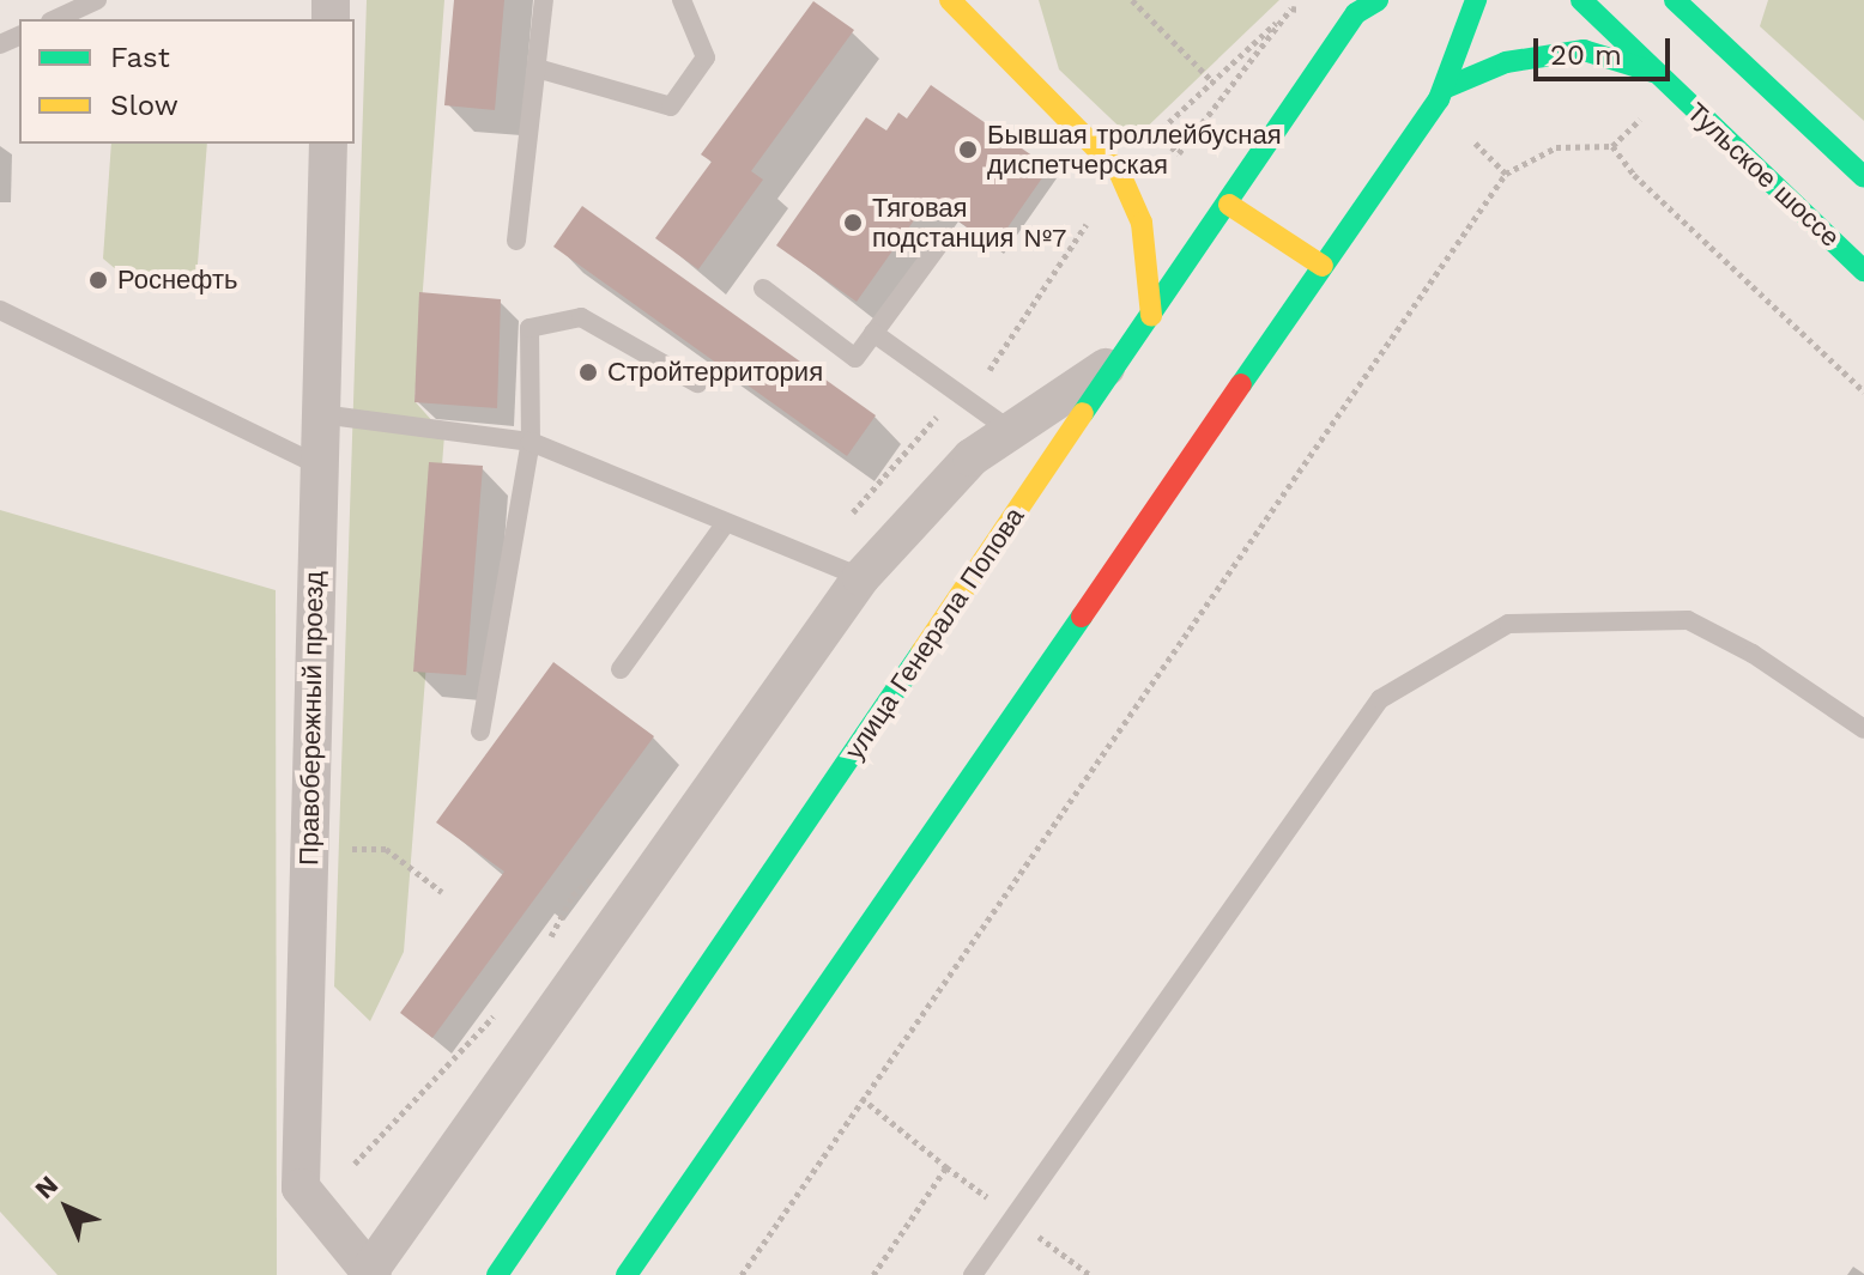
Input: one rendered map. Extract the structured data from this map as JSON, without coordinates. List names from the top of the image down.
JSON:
{
  "streets": {
    "main road": ["Тульское шоссе", "улица Генерала Попова"],
    "street": ["Правобережный проезд"]
  },
  "places": [
    "Бывшая троллейбусная диспетчерская",
    "Тяговая подстанция №7",
    "Роснефть",
    "Стройтерритория"
  ],
  "legend": ["Fast", "Slow"],
  "scale_bar": "20 m",
  "north": "top left"
}
